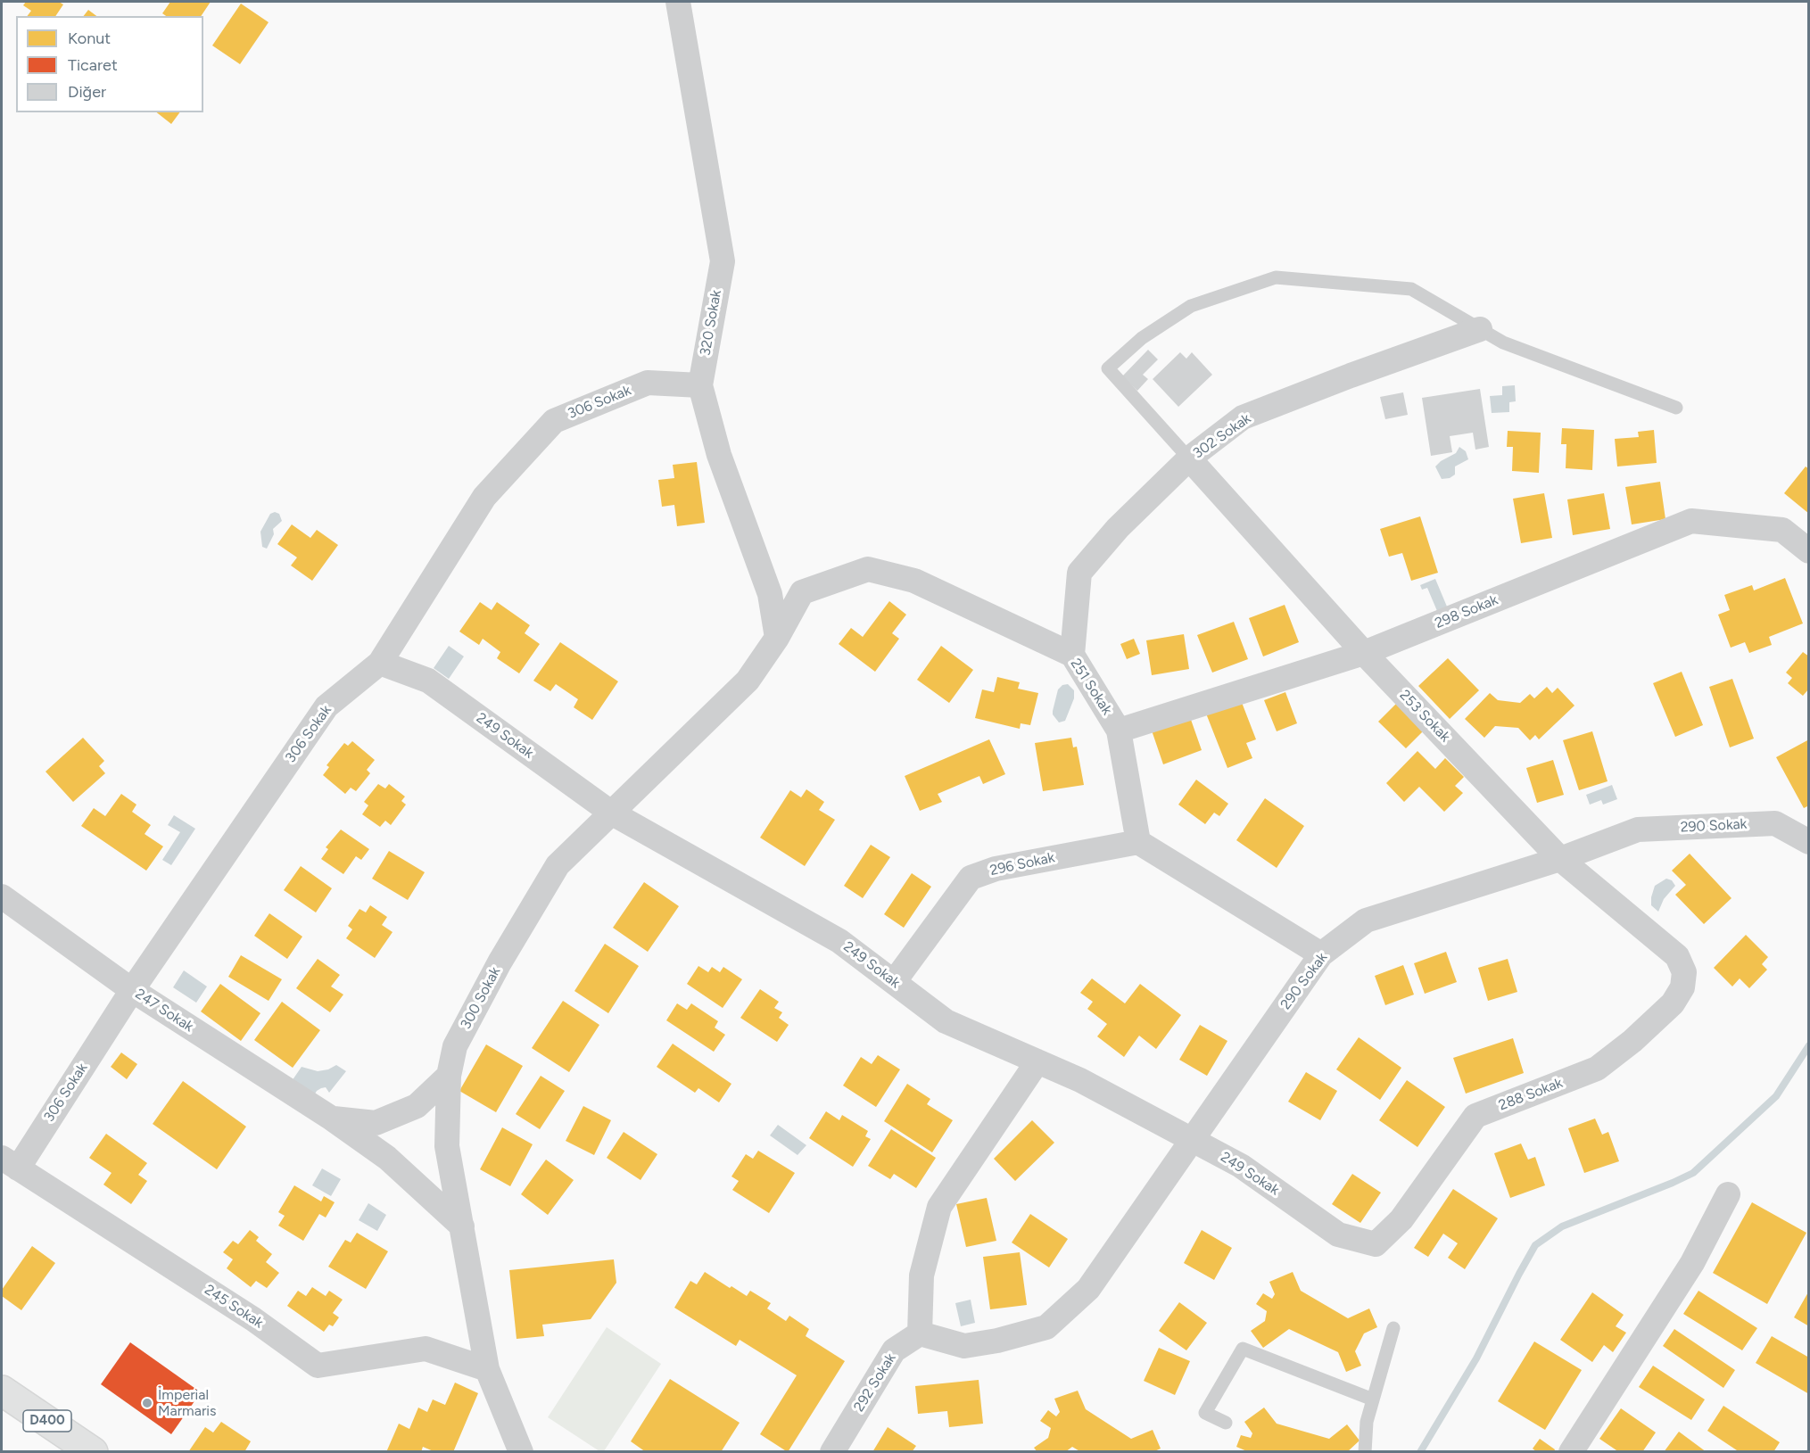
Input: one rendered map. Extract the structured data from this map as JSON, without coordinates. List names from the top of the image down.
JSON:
{
  "streets": {
    "highway": ["D400"],
    "street": [
      "320 Sokak",
      "306 Sokak",
      "302 Sokak",
      "298 Sokak",
      "251 Sokak",
      "253 Sokak",
      "249 Sokak",
      "290 Sokak",
      "296 Sokak",
      "300 Sokak",
      "247 Sokak",
      "288 Sokak",
      "245 Sokak",
      "292 Sokak"
    ]
  },
  "crossings": [
    ["320 Sokak", "306 Sokak"],
    ["320 Sokak", "251 Sokak"],
    ["320 Sokak", "300 Sokak"],
    ["306 Sokak", "249 Sokak"],
    ["306 Sokak", "247 Sokak"],
    ["306 Sokak", "245 Sokak"],
    ["302 Sokak", "251 Sokak"],
    ["302 Sokak", "253 Sokak"],
    ["298 Sokak", "251 Sokak"],
    ["298 Sokak", "253 Sokak"],
    ["251 Sokak", "296 Sokak"],
    ["251 Sokak", "300 Sokak"],
    ["253 Sokak", "290 Sokak"],
    ["253 Sokak", "288 Sokak"],
    ["249 Sokak", "290 Sokak"],
    ["249 Sokak", "296 Sokak"],
    ["249 Sokak", "300 Sokak"],
    ["249 Sokak", "288 Sokak"],
    ["290 Sokak", "292 Sokak"],
    ["300 Sokak", "247 Sokak"],
    ["300 Sokak", "245 Sokak"]
  ],
  "places": ["İmperial Marmaris"],
  "legend": ["Konut", "Ticaret", "Diğer"]
}
